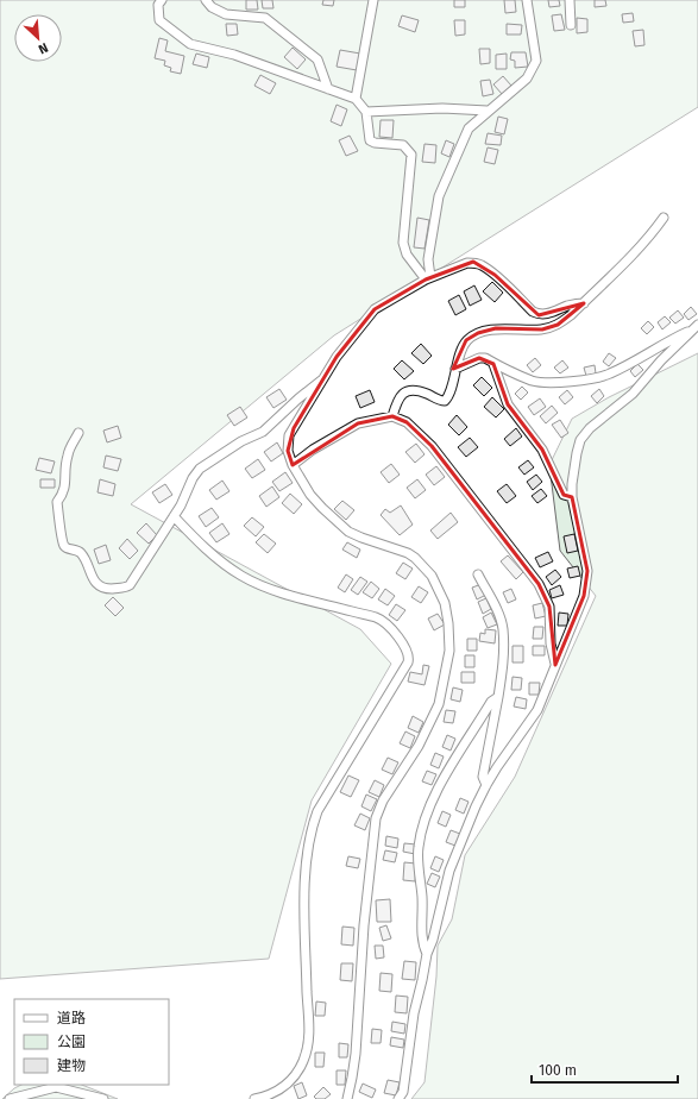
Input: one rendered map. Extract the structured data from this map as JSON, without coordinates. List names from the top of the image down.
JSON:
{
  "legend": ["道路", "公園", "建物"],
  "scale_bar": "100 m",
  "north": "bottom right"
}
